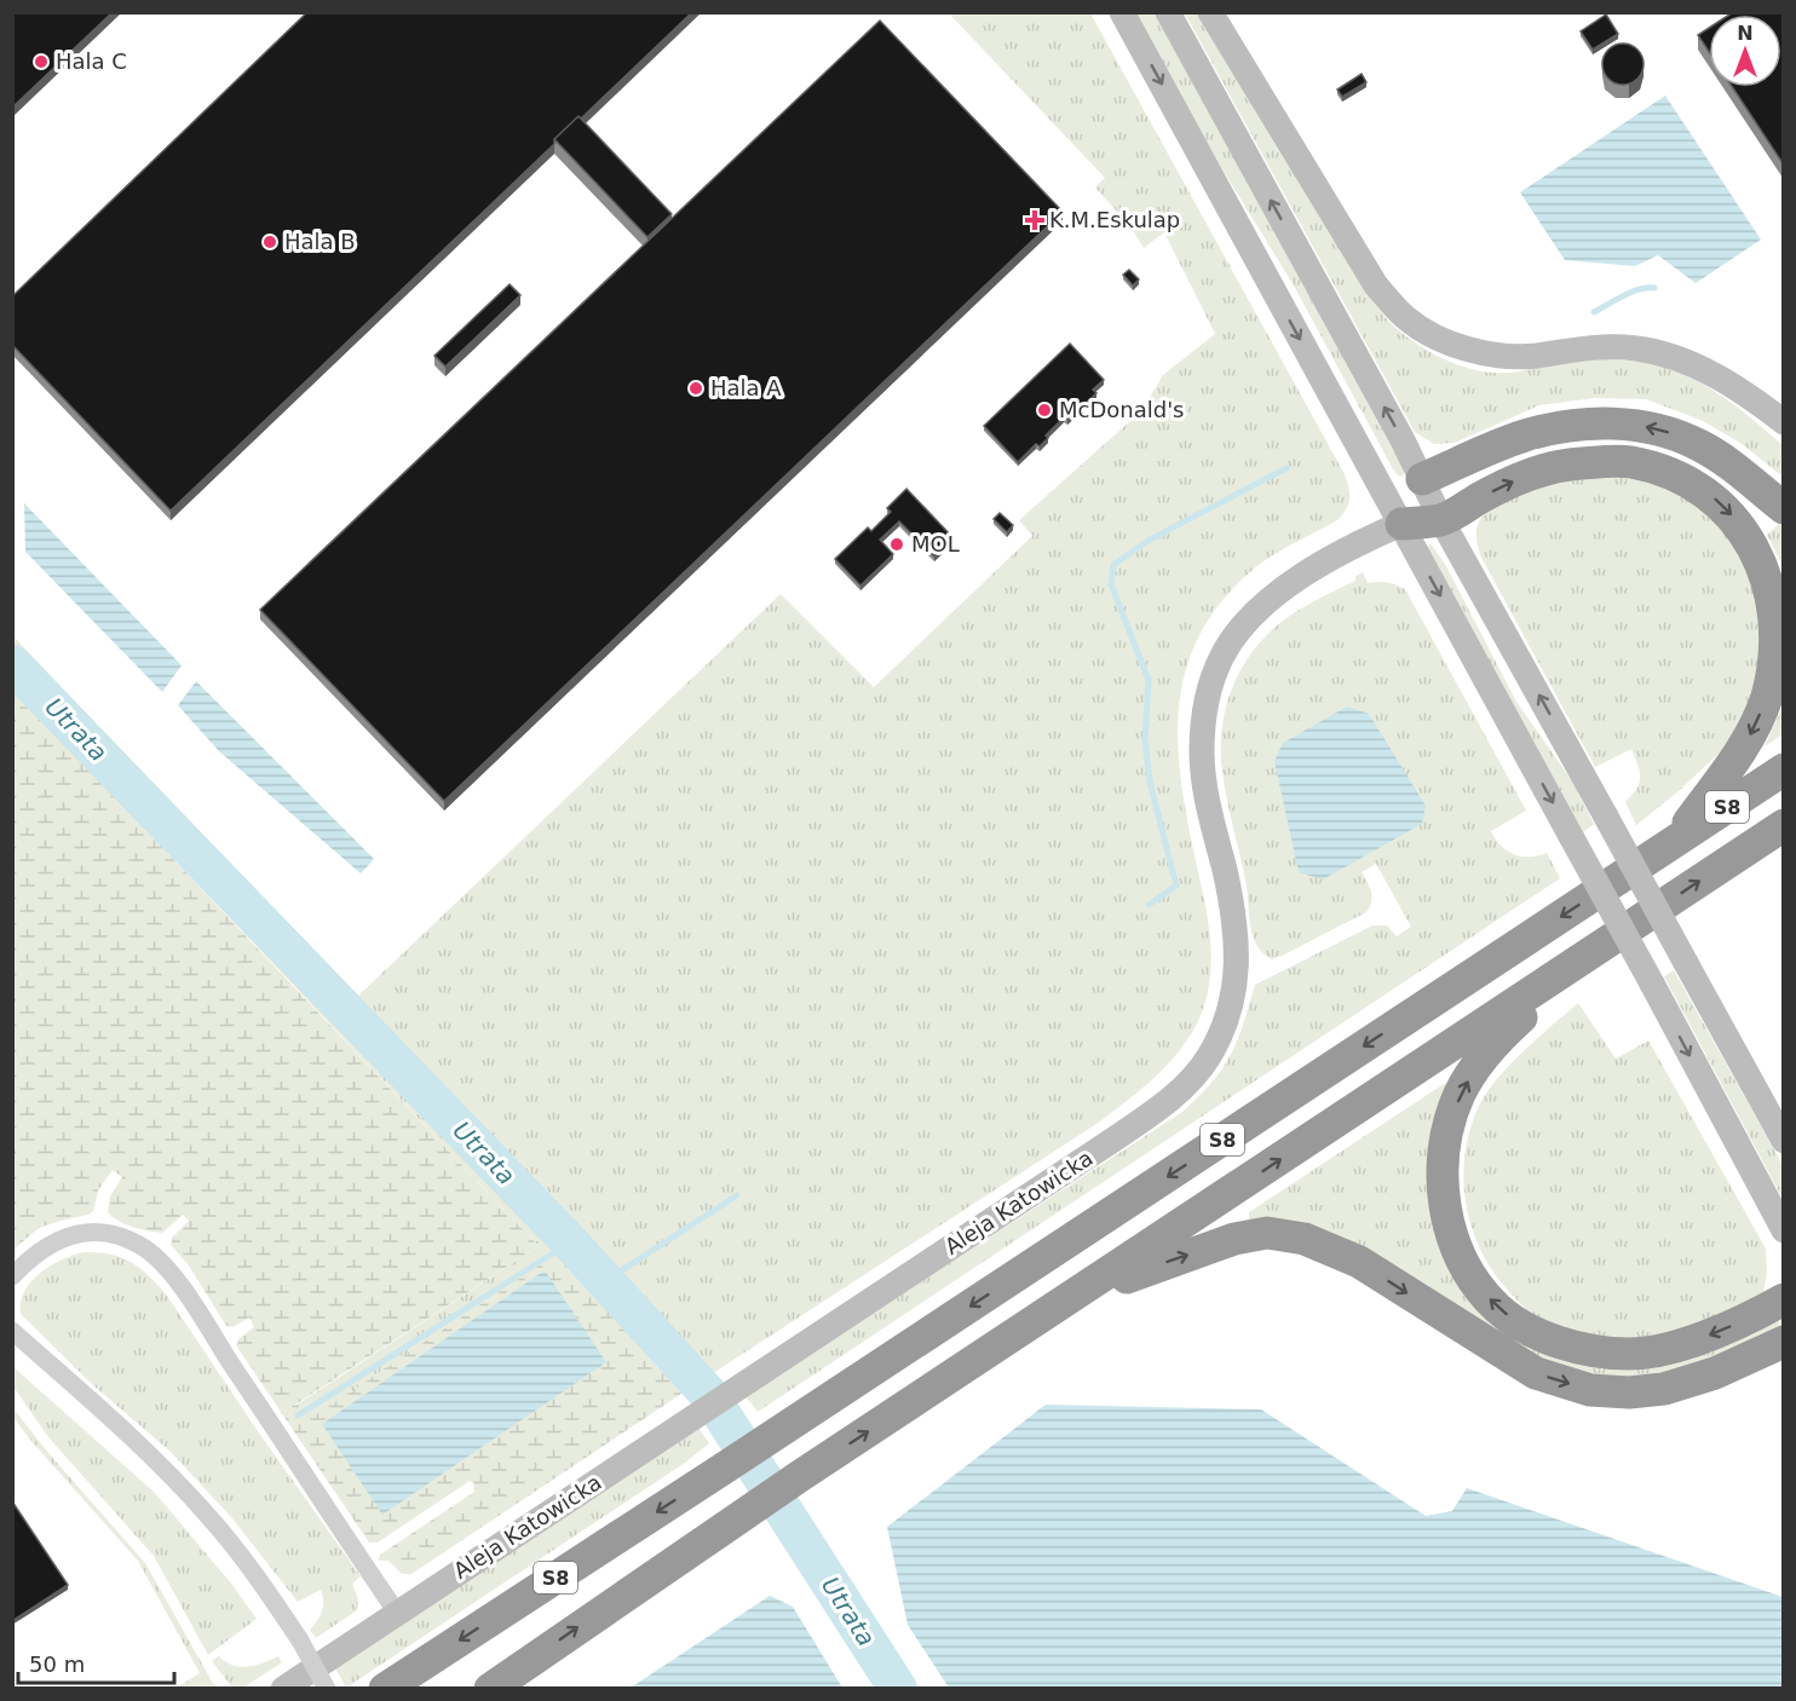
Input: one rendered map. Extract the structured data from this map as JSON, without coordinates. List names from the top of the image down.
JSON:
{
  "streets": {
    "highway": ["S8"],
    "street": ["Aleja Katowicka"]
  },
  "water": ["Utrata"],
  "places": {
    "other": [
      "Hala C",
      "Hala B",
      "Hala A",
      "McDonald's",
      "MOL"
    ],
    "health": ["K.M.Eskulap"]
  },
  "scale_bar": "50 m",
  "north": "top"
}
